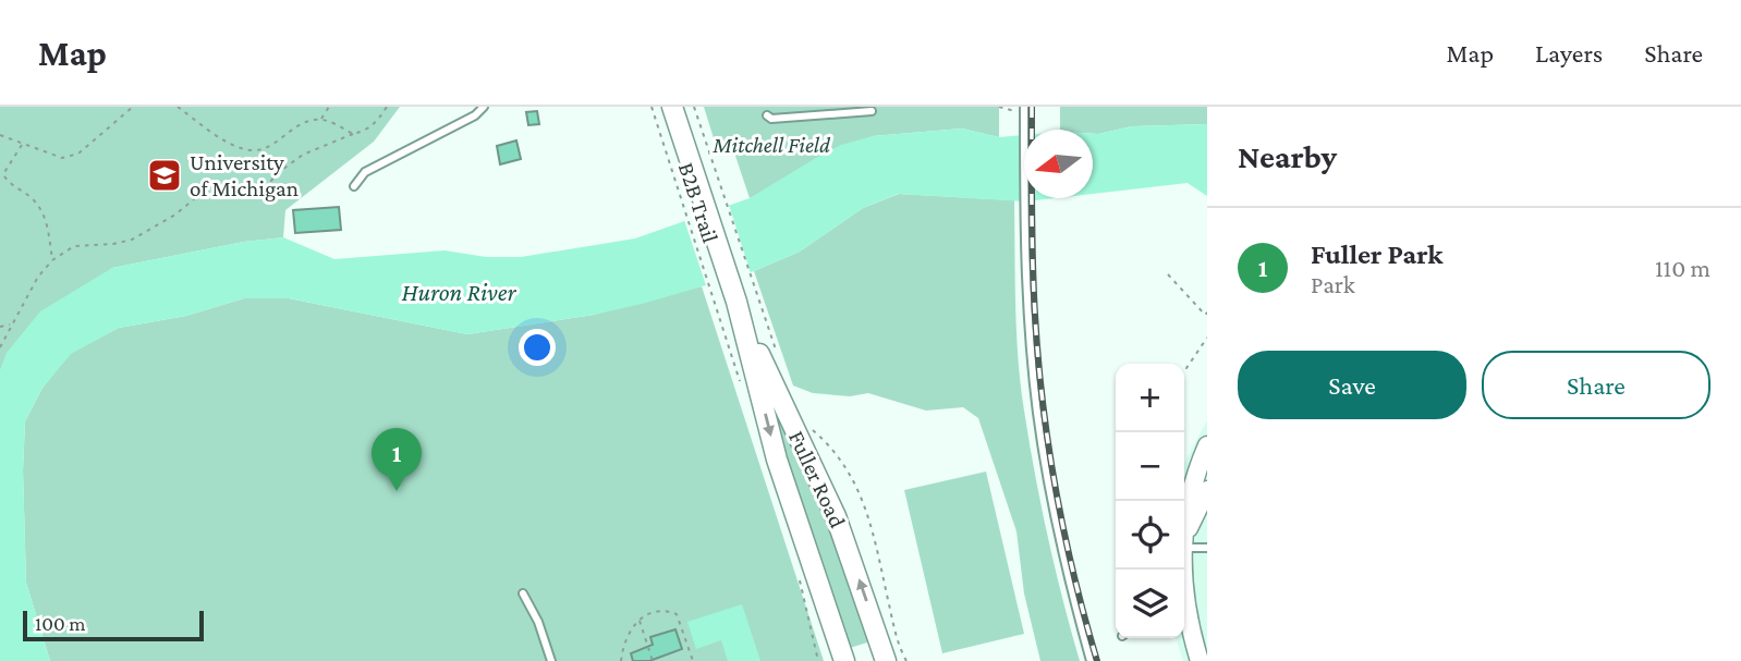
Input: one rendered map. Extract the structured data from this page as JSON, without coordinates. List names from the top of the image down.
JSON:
{
  "streets": {
    "main road": ["Fuller Road"],
    "path": ["B2B Trail"]
  },
  "water": ["Huron River"],
  "parks": ["Mitchell Field"],
  "places": {
    "school or university": ["University of Michigan"]
  },
  "scale_bar": "100 m",
  "north": "left",
  "page": {
    "header": "Map",
    "nav": ["Map", "Layers", "Share"],
    "heading": "Nearby",
    "list": [
      {
        "mark": "1",
        "name": "Fuller Park",
        "note": "Park",
        "value": "110 m"
      }
    ],
    "buttons": ["Save", "Share"],
    "map_buttons": ["+", "−"],
    "pins": "1",
    "scale": "100 m"
  }
}
